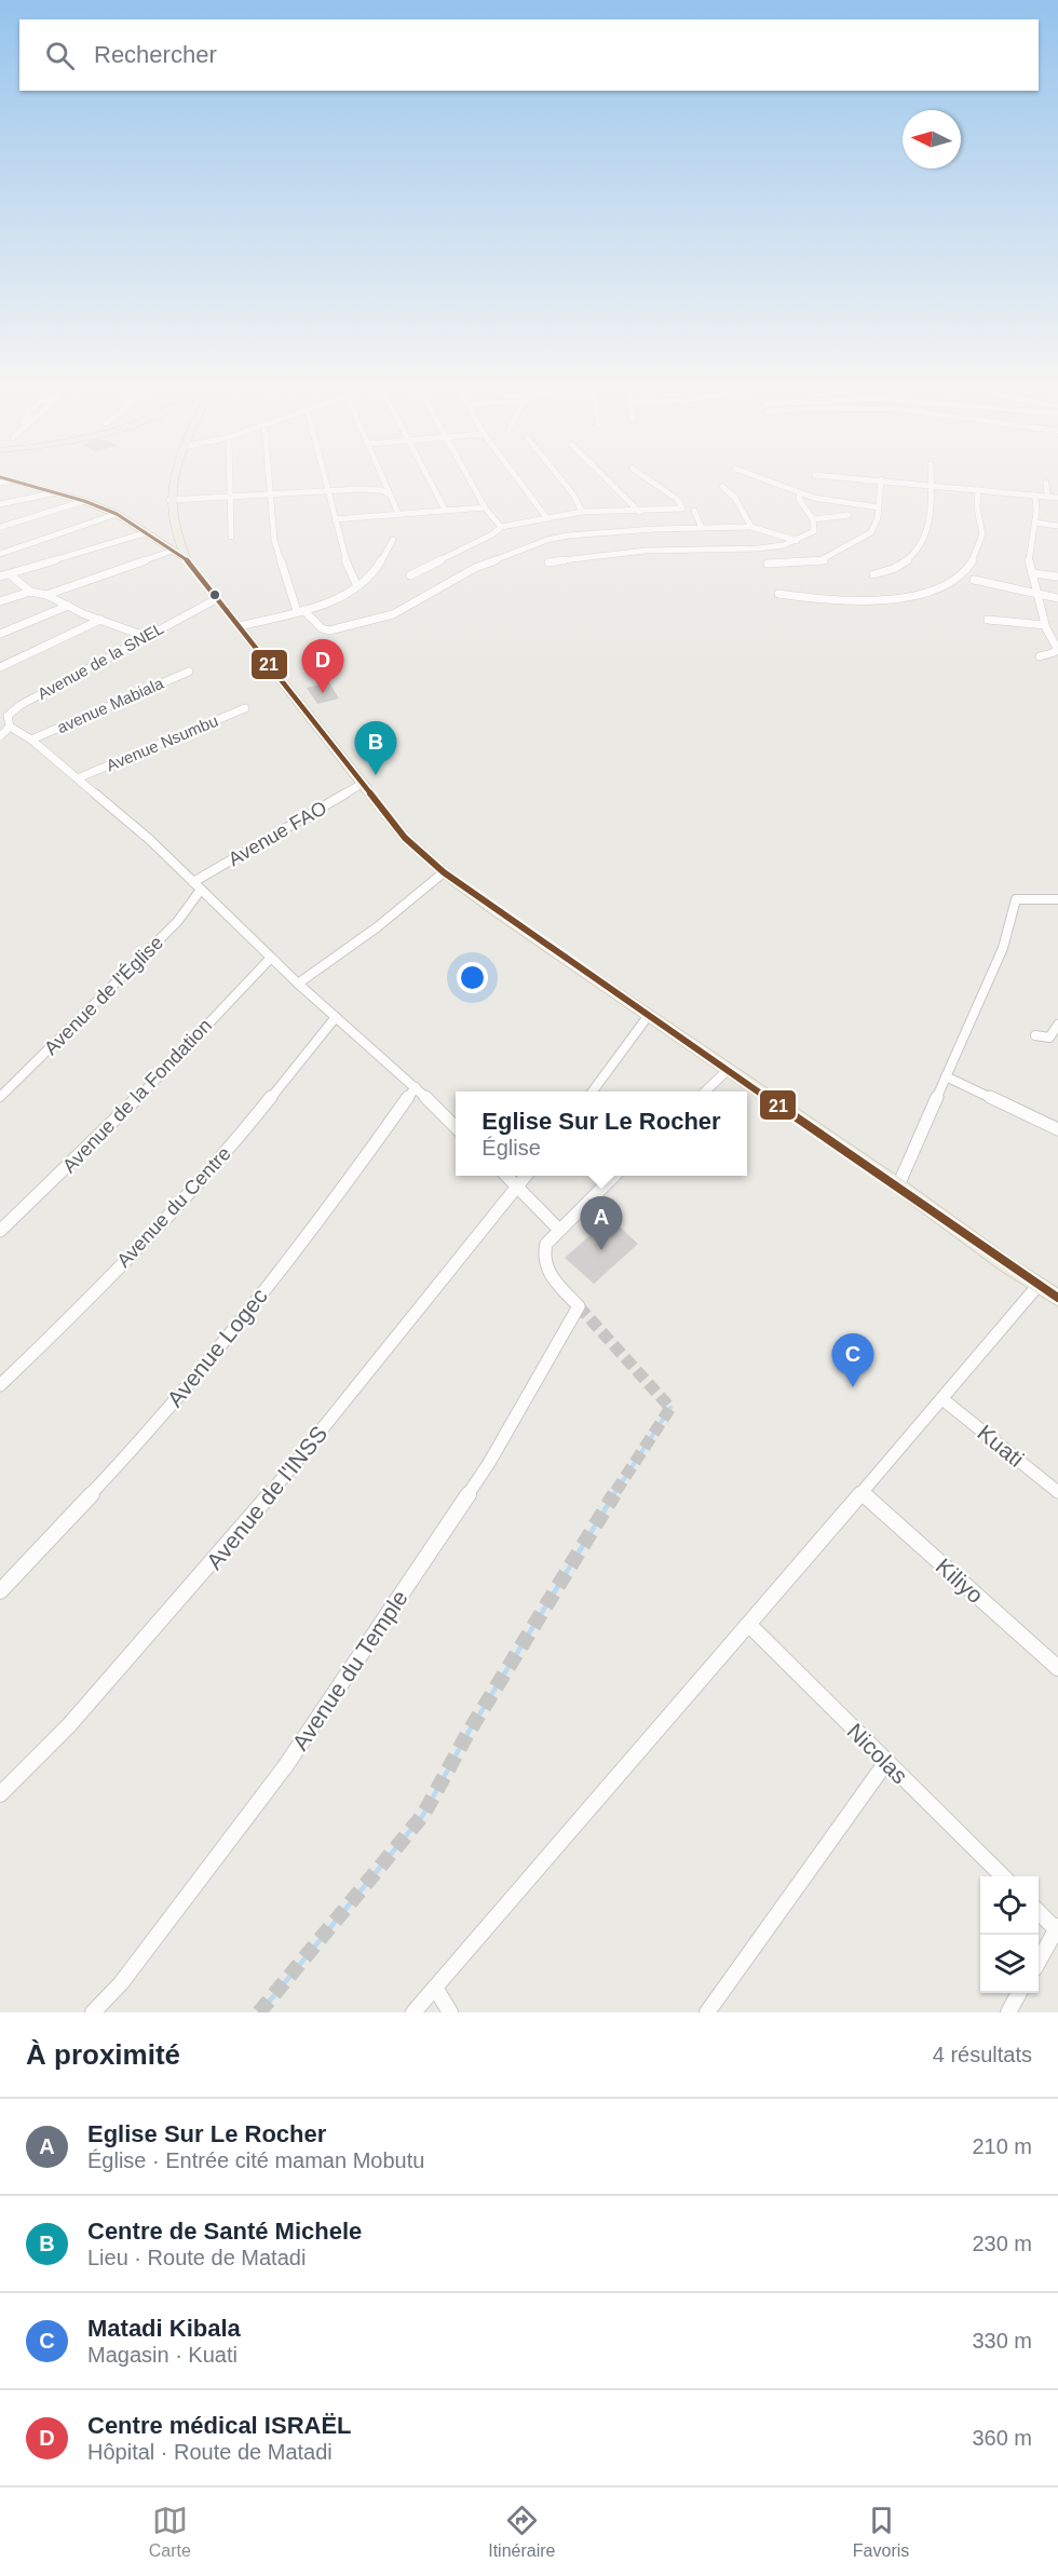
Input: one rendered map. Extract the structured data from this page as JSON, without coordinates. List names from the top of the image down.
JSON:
{
  "streets": {
    "street": [
      "Avenue de la SNEL",
      "avenue Mabiala",
      "Avenue Nsumbu",
      "Avenue FAO",
      "Avenue de l'Église",
      "Avenue de la Fondation",
      "Avenue du Centre",
      "Avenue Logec",
      "Kuati",
      "Avenue de l'INSS",
      "Kiliyo",
      "Avenue du Temple",
      "Nicolas"
    ]
  },
  "crossings": [
    ["Avenue FAO", "Avenue de l'Église"]
  ],
  "lines": ["transit line 21"],
  "north": "left",
  "page": {
    "search": "Rechercher",
    "pins": [
      "D",
      "B",
      "A",
      "C"
    ],
    "popup": ["Eglise Sur Le Rocher", "Église"],
    "heading": ["À proximité", "4 résultats"],
    "list": [
      {
        "mark": "A",
        "name": "Eglise Sur Le Rocher",
        "note": "Église · Entrée cité maman Mobutu",
        "value": "210 m"
      },
      {
        "mark": "B",
        "name": "Centre de Santé Michele",
        "note": "Lieu · Route de Matadi",
        "value": "230 m"
      },
      {
        "mark": "C",
        "name": "Matadi Kibala",
        "note": "Magasin · Kuati",
        "value": "330 m"
      },
      {
        "mark": "D",
        "name": "Centre médical ISRAËL",
        "note": "Hôpital · Route de Matadi",
        "value": "360 m"
      }
    ],
    "nav": ["Carte", "Itinéraire", "Favoris"]
  }
}
